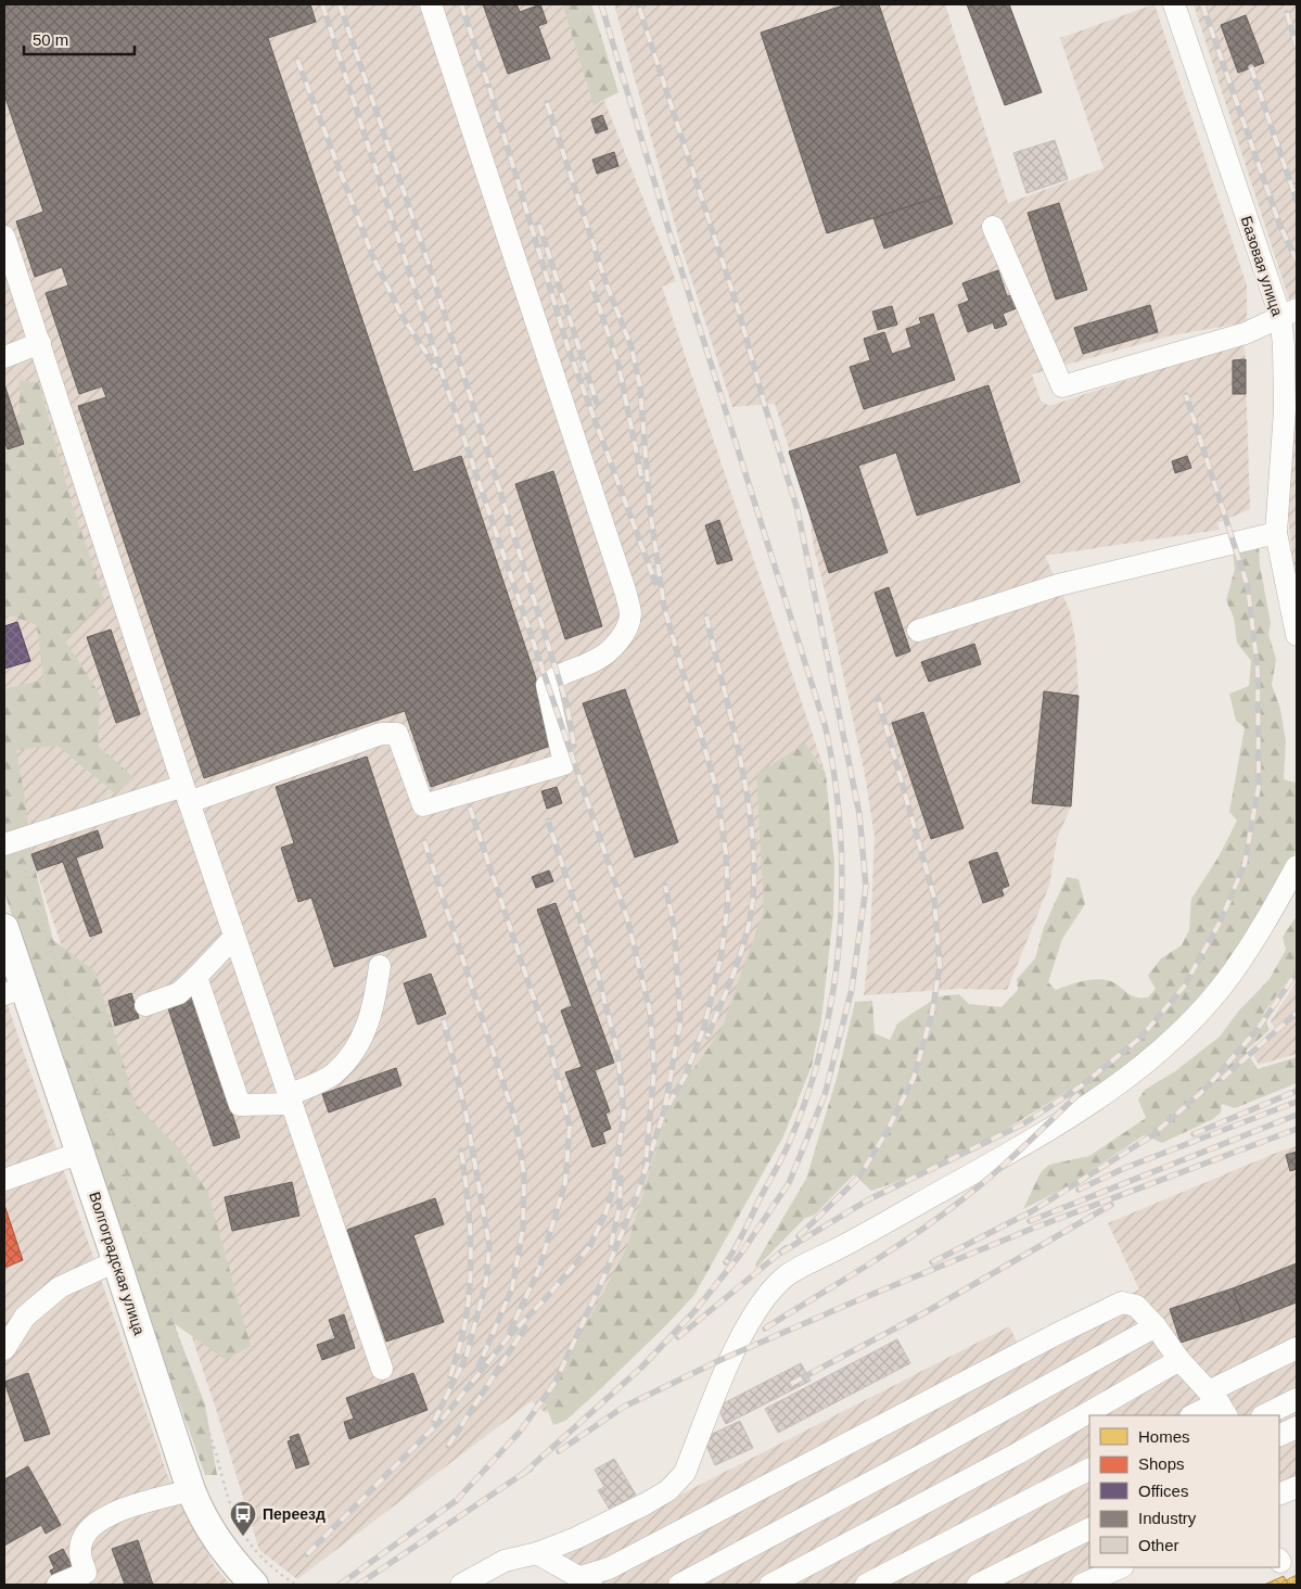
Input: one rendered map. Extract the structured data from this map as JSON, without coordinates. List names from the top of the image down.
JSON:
{
  "streets": {
    "main road": ["Волгоградская улица"],
    "street": ["Базовая улица"]
  },
  "places": {
    "bus stop": ["Переезд"]
  },
  "legend": [
    "Homes",
    "Shops",
    "Offices",
    "Industry",
    "Other"
  ],
  "scale_bar": "50 m"
}
